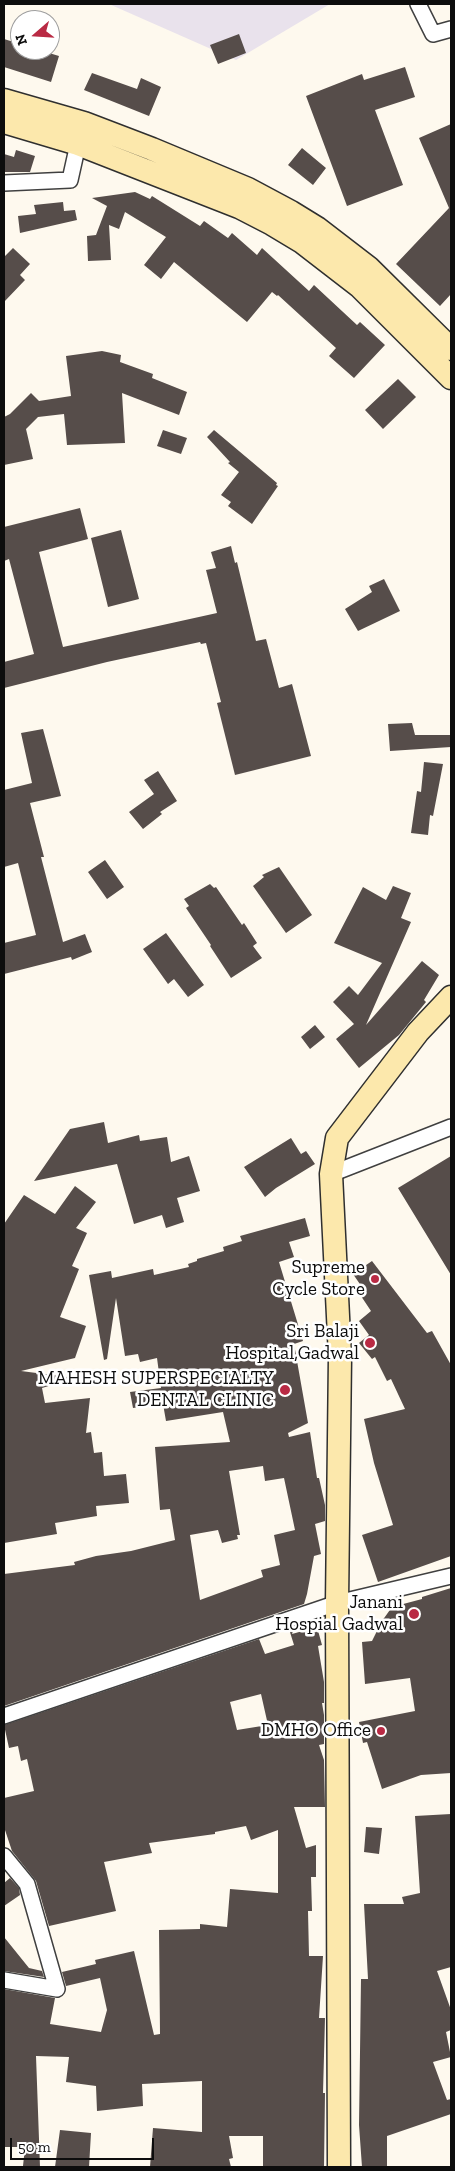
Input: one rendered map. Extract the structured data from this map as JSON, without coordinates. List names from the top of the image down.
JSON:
{
  "places": [
    "Supreme Cycle Store",
    "Sri Balaji Hospital,Gadwal",
    "MAHESH SUPERSPECIALTY DENTAL CLINIC",
    "Janani Hospial Gadwal",
    "DMHO Office"
  ],
  "scale_bar": "50 m",
  "north": "left"
}
